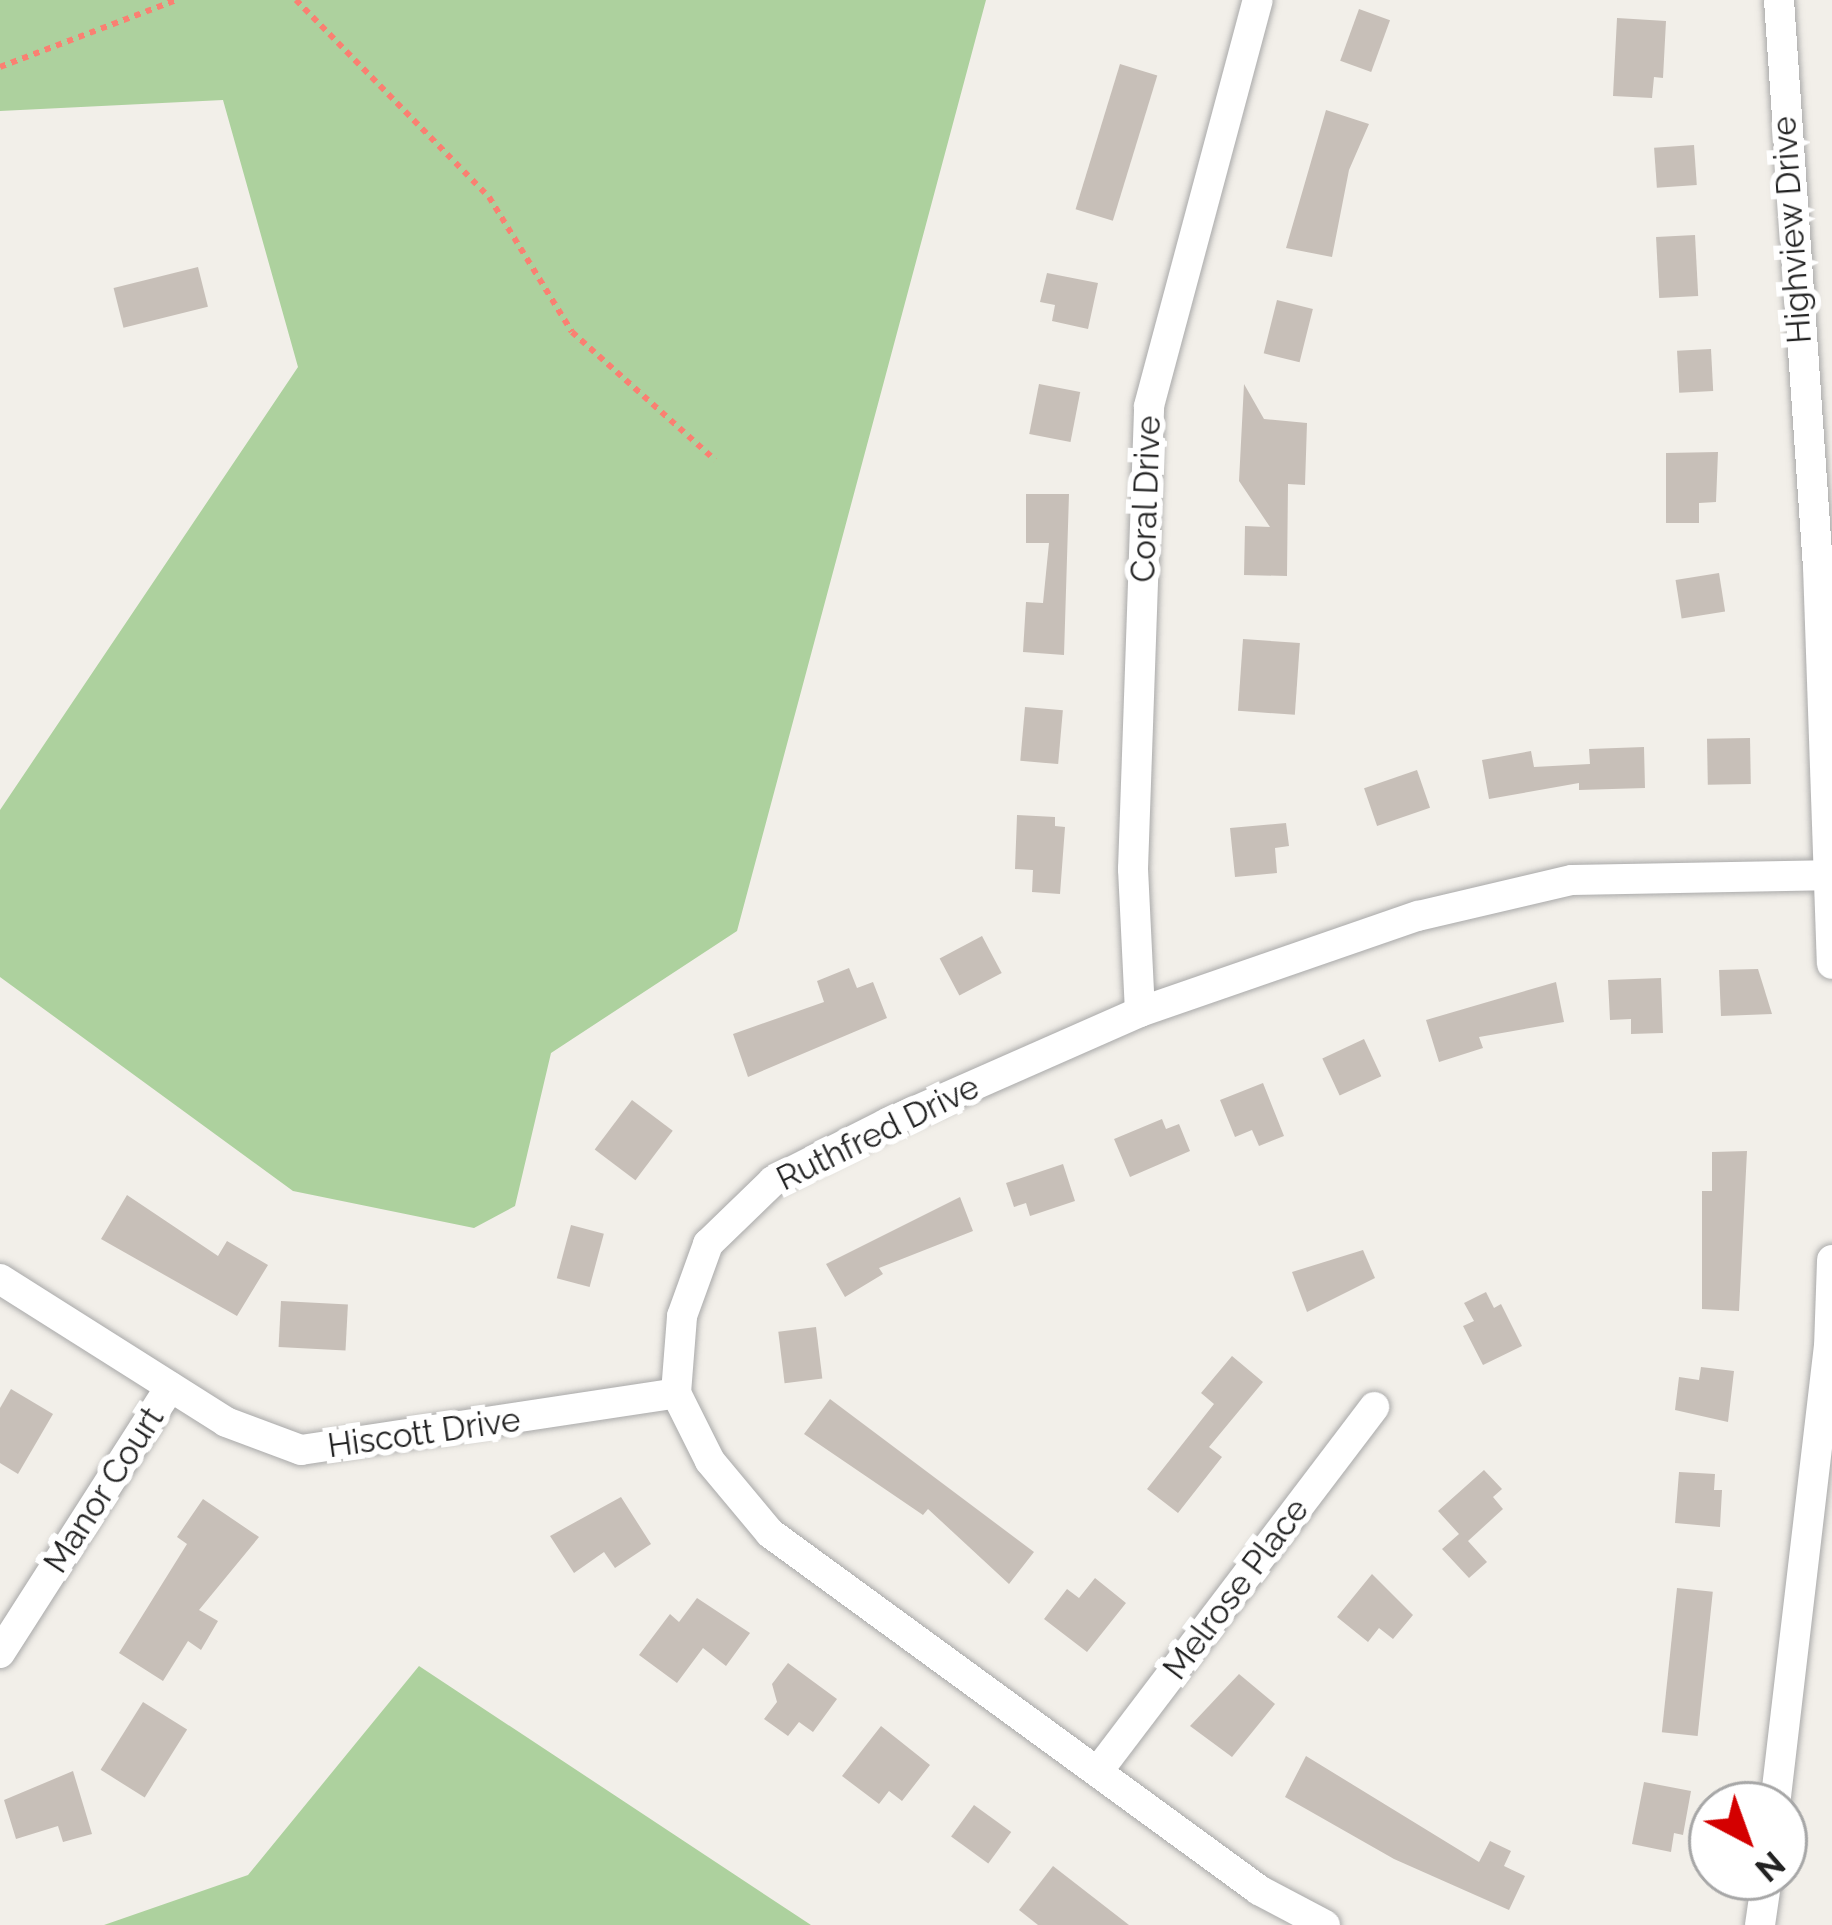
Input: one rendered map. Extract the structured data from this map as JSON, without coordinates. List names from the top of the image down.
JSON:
{
  "streets": {
    "street": [
      "Highview Drive",
      "Coral Drive",
      "Ruthfred Drive",
      "Hiscott Drive",
      "Manor Court",
      "Melrose Place"
    ]
  },
  "crossings": [
    ["Highview Drive", "Ruthfred Drive"],
    ["Coral Drive", "Ruthfred Drive"],
    ["Ruthfred Drive", "Hiscott Drive"],
    ["Hiscott Drive", "Manor Court"]
  ],
  "north": "bottom right"
}
